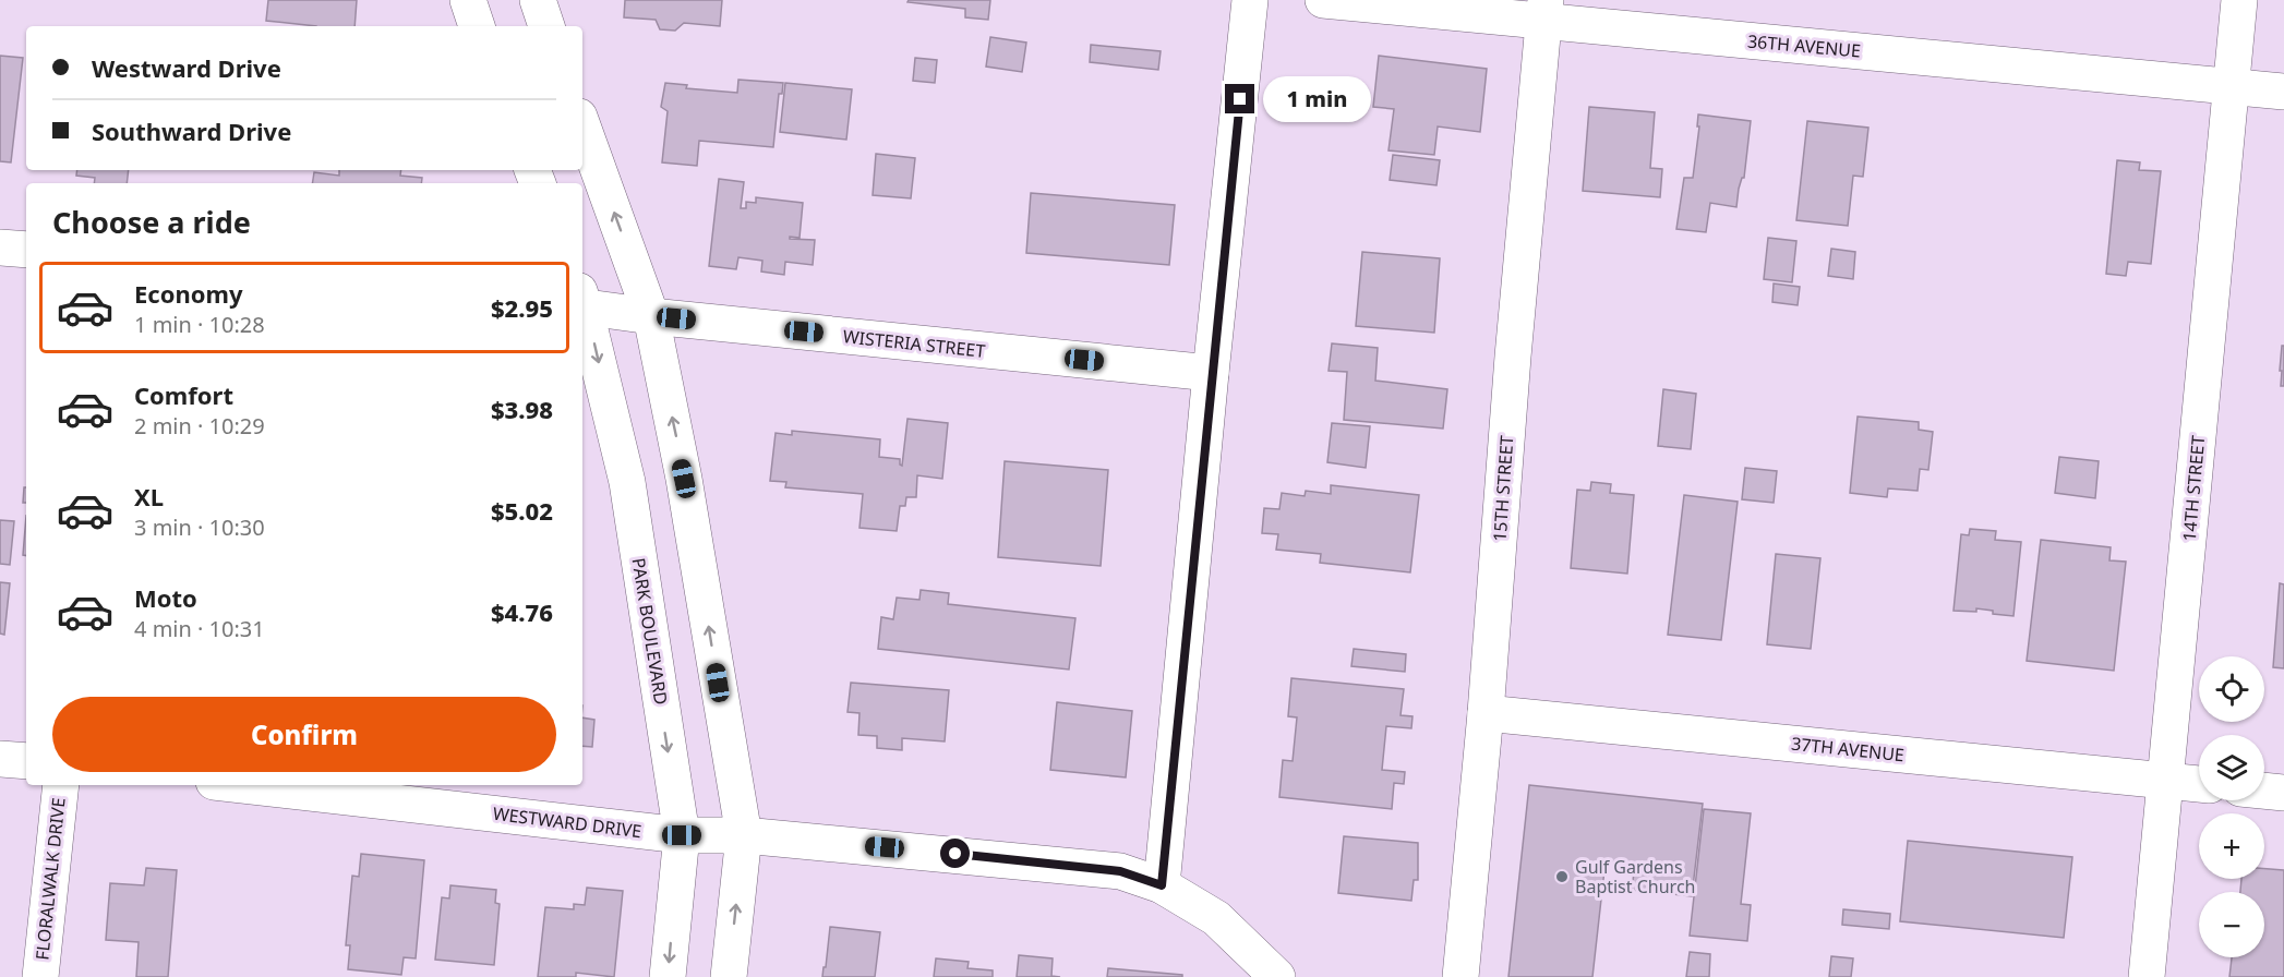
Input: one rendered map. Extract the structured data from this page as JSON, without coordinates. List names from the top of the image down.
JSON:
{
  "streets": {
    "street": [
      "36TH AVENUE",
      "WISTERIA STREET",
      "15TH STREET",
      "14TH STREET",
      "PARK BOULEVARD",
      "37TH AVENUE",
      "WESTWARD DRIVE",
      "FLORALWALK DRIVE"
    ]
  },
  "crossings": [
    ["36TH AVENUE", "15TH STREET"],
    ["36TH AVENUE", "14TH STREET"],
    ["15TH STREET", "37TH AVENUE"],
    ["14TH STREET", "37TH AVENUE"],
    ["PARK BOULEVARD", "WESTWARD DRIVE"]
  ],
  "places": ["Gulf Gardens Baptist Church"],
  "page": {
    "banner": ["Westward Drive", "Southward Drive"],
    "bubble": "1 min",
    "heading": "Choose a ride",
    "list": [
      {
        "name": "Economy",
        "note": "1 min · 10:28",
        "value": "$2.95"
      },
      {
        "name": "Comfort",
        "note": "2 min · 10:29",
        "value": "$3.98"
      },
      {
        "name": "XL",
        "note": "3 min · 10:30",
        "value": "$5.02"
      },
      {
        "name": "Moto",
        "note": "4 min · 10:31",
        "value": "$4.76"
      }
    ],
    "map_buttons": ["+", "−"],
    "buttons": "Confirm"
  }
}
